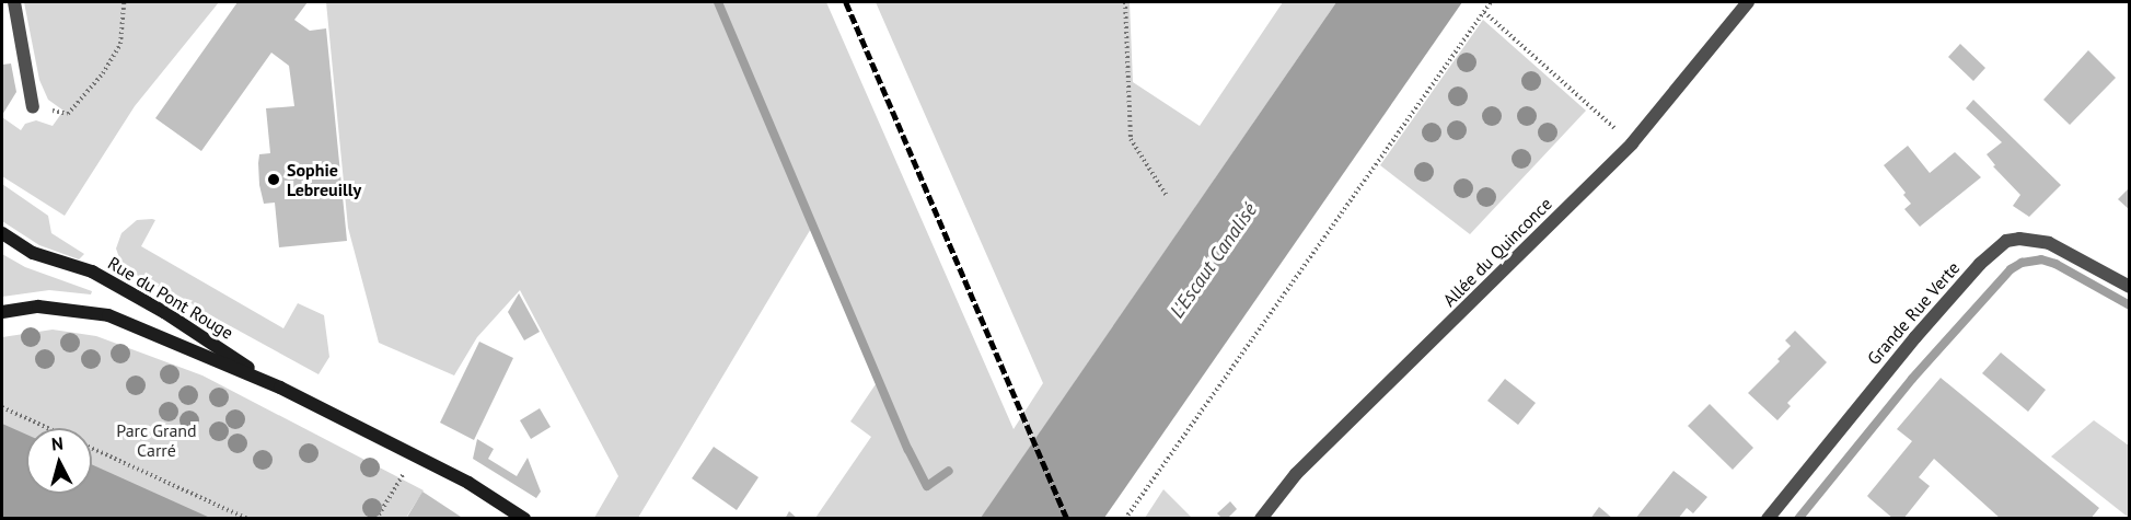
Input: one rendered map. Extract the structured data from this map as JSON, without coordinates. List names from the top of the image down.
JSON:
{
  "streets": {
    "main road": ["Rue du Pont Rouge"],
    "street": ["Allée du Quinconce", "Grande Rue Verte"]
  },
  "water": ["L'Escaut Canalisé"],
  "parks": ["Parc Grand Carré"],
  "places": ["Sophie Lebreuilly"],
  "north": "top"
}
